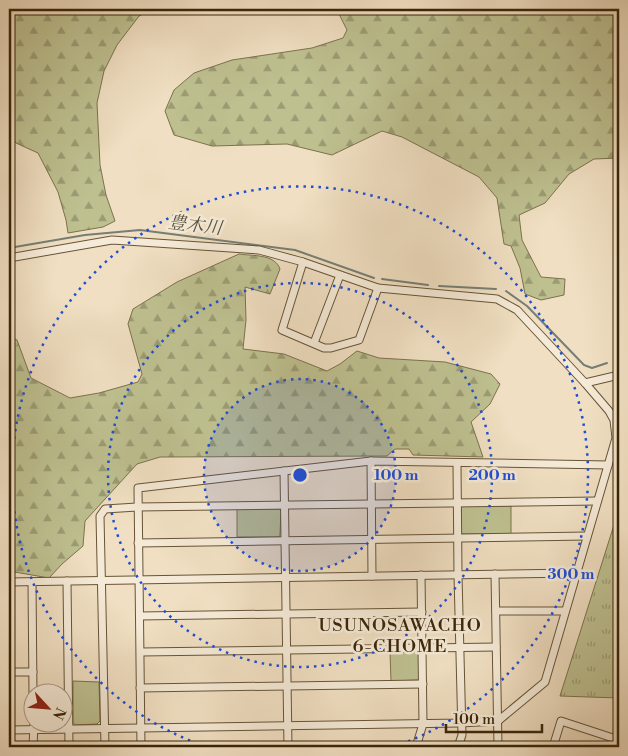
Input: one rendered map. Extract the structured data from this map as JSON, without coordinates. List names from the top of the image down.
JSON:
{
  "districts": ["USUNOSAWACHO 6-CHOME"],
  "water": ["豊木川"],
  "scale_bar": "100 m",
  "north": "bottom right",
  "rings": ["100 m", "200 m", "300 m"]
}
